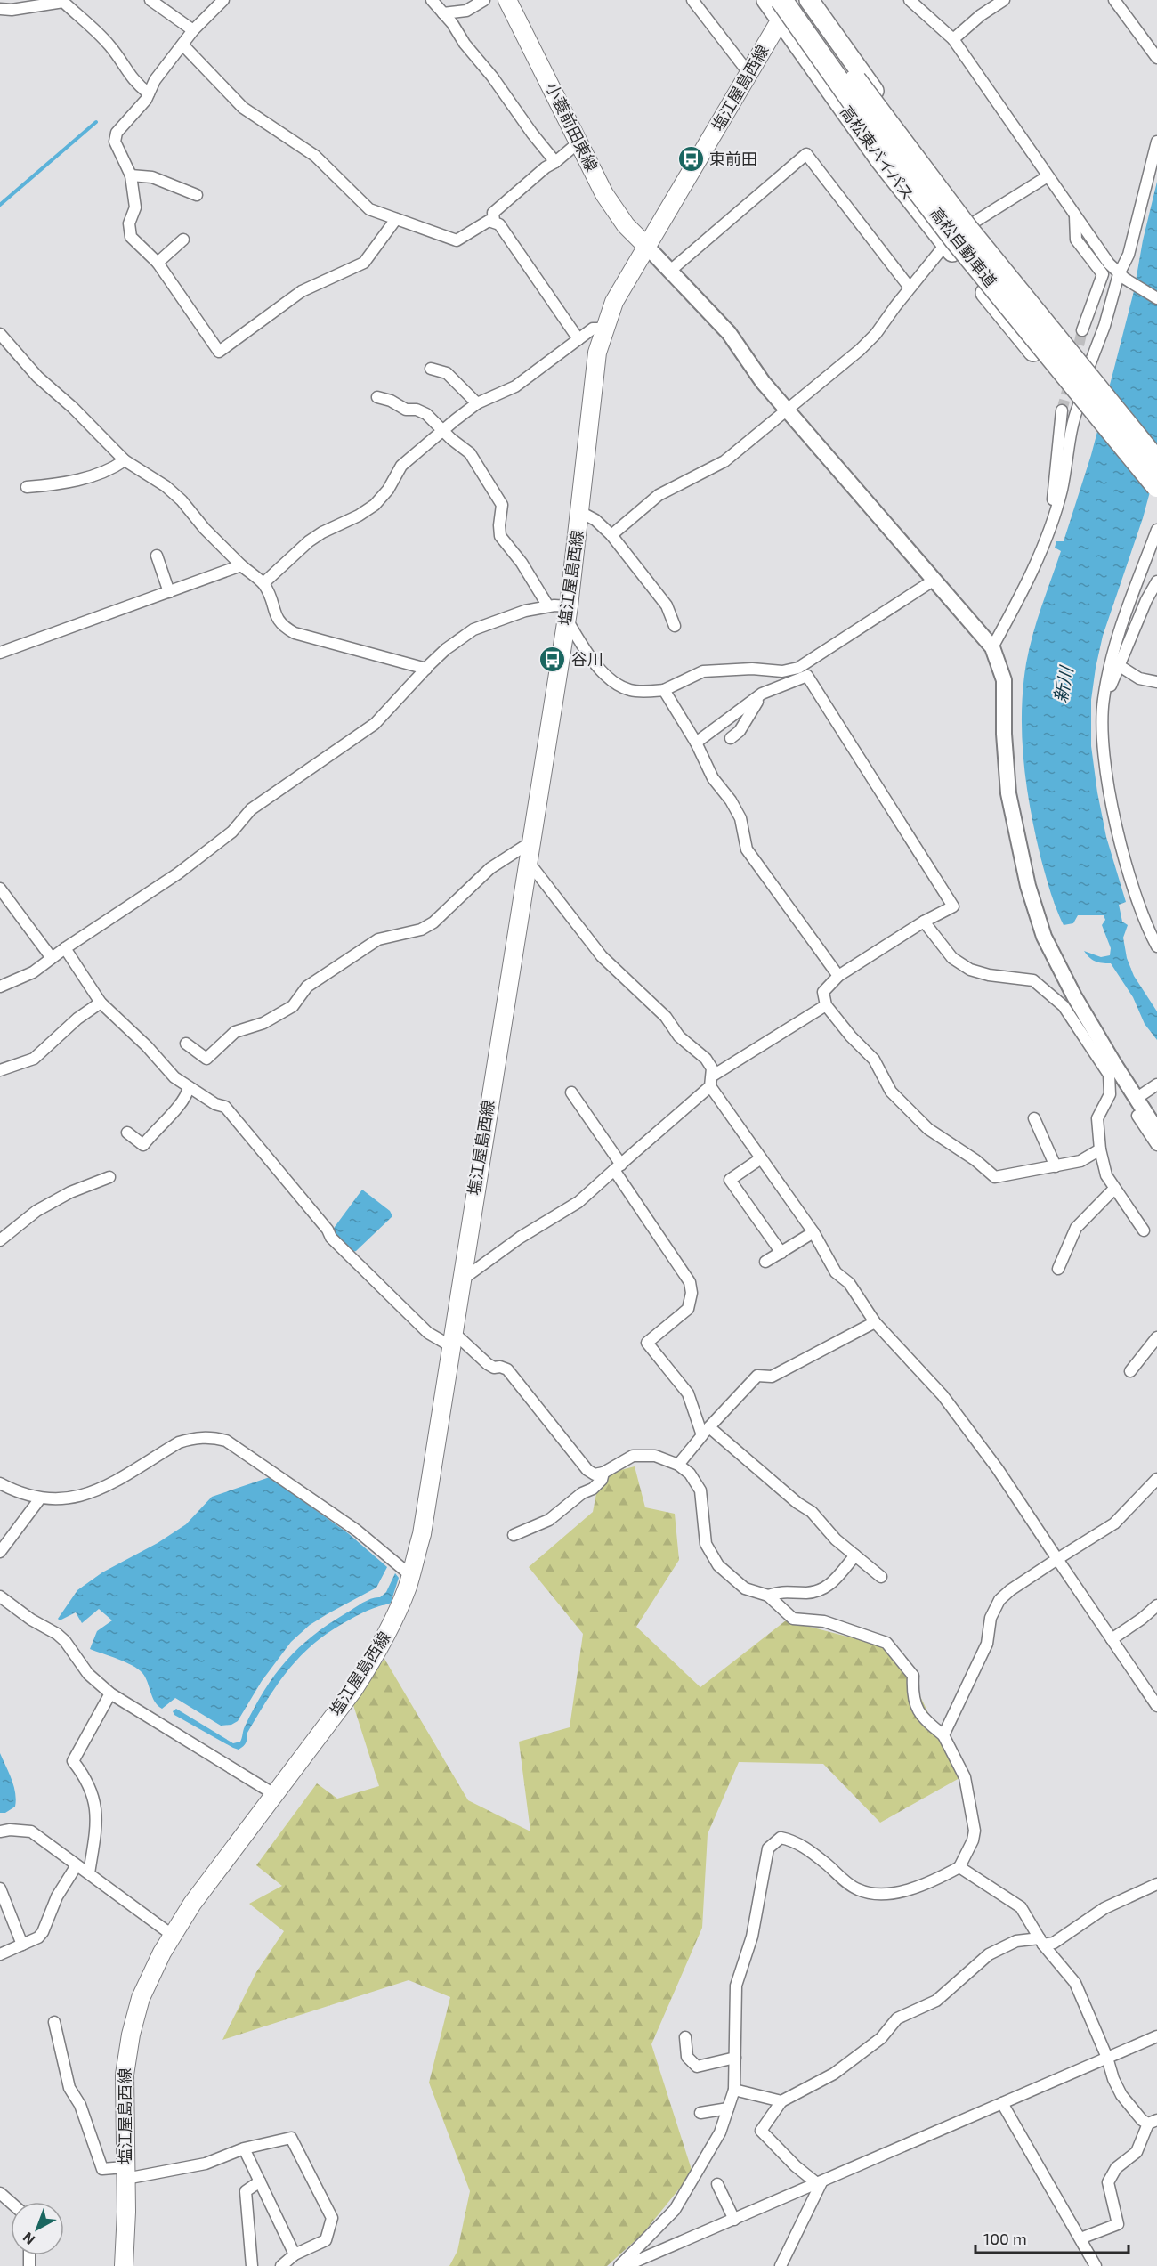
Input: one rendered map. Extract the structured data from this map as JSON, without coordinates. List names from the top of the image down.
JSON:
{
  "streets": {
    "highway": ["高松東バイパス", "高松自動車道"],
    "main road": ["塩江屋島西線", "小蓑前田東線"]
  },
  "crossings": [
    ["塩江屋島西線", "小蓑前田東線"],
    ["塩江屋島西線", "高松東バイパス"],
    ["塩江屋島西線", "高松自動車道"],
    ["高松東バイパス", "高松自動車道"]
  ],
  "water": ["新川"],
  "places": {
    "bus stop": ["東前田", "谷川"]
  },
  "scale_bar": "100 m",
  "north": "bottom left"
}
